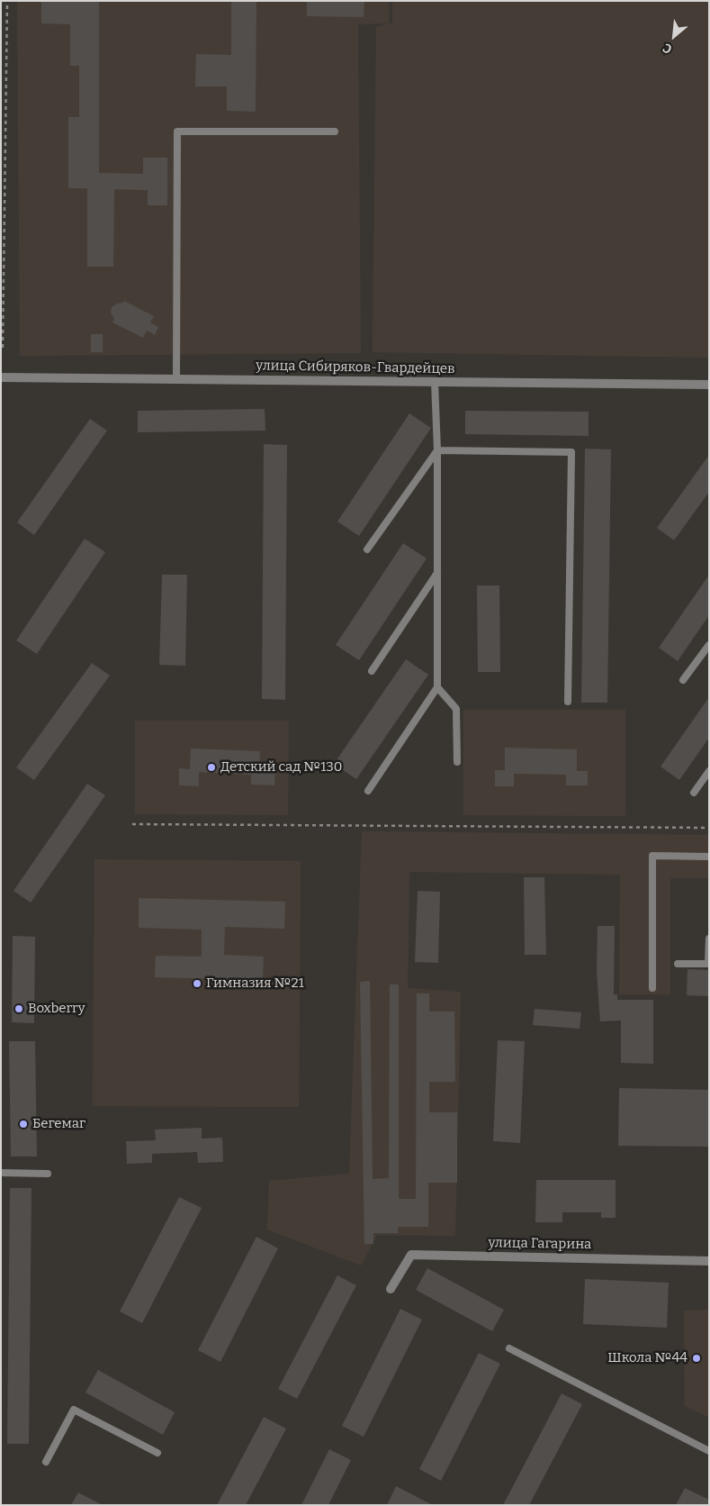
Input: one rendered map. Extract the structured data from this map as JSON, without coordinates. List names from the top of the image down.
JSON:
{
  "streets": {
    "street": ["улица Сибиряков-Гвардейцев", "улица Гагарина"]
  },
  "places": [
    "Детский сад №130",
    "Гимназия №21",
    "Boxberry",
    "Бегемаг",
    "Школа №44"
  ],
  "north": "bottom left"
}
